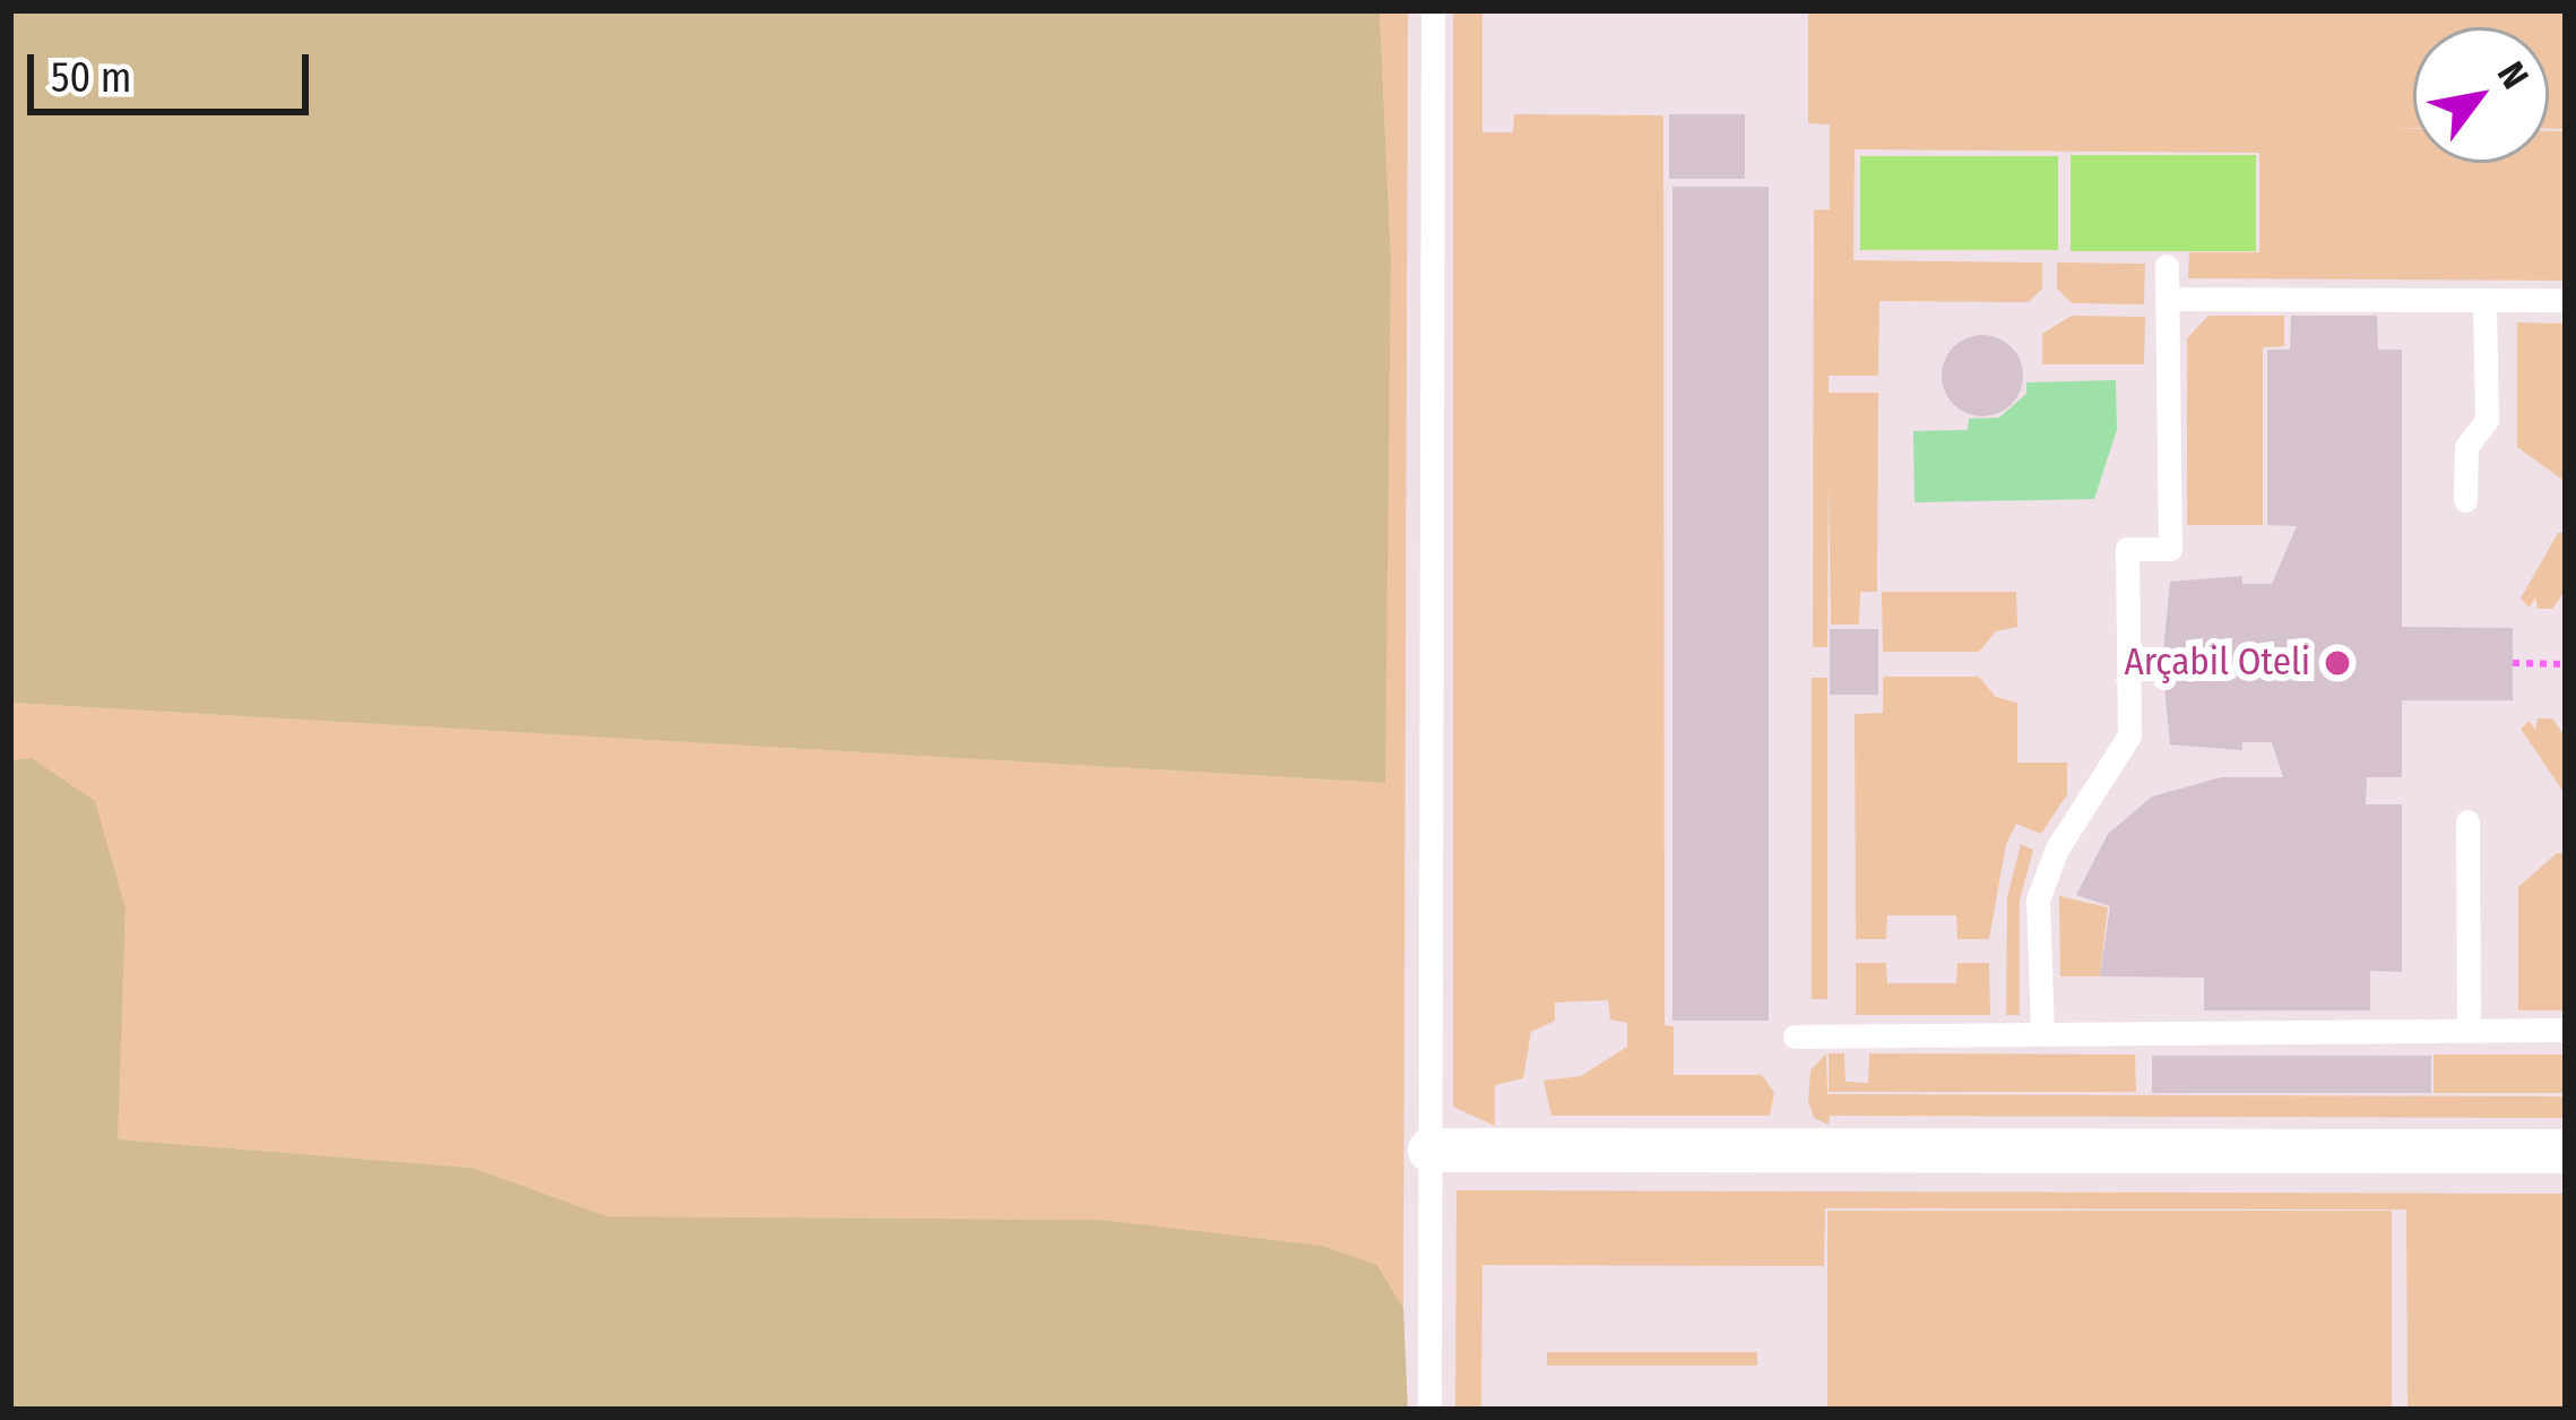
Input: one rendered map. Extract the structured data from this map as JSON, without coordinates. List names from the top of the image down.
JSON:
{
  "places": ["Arçabil Oteli"],
  "scale_bar": "50 m",
  "north": "top right"
}
